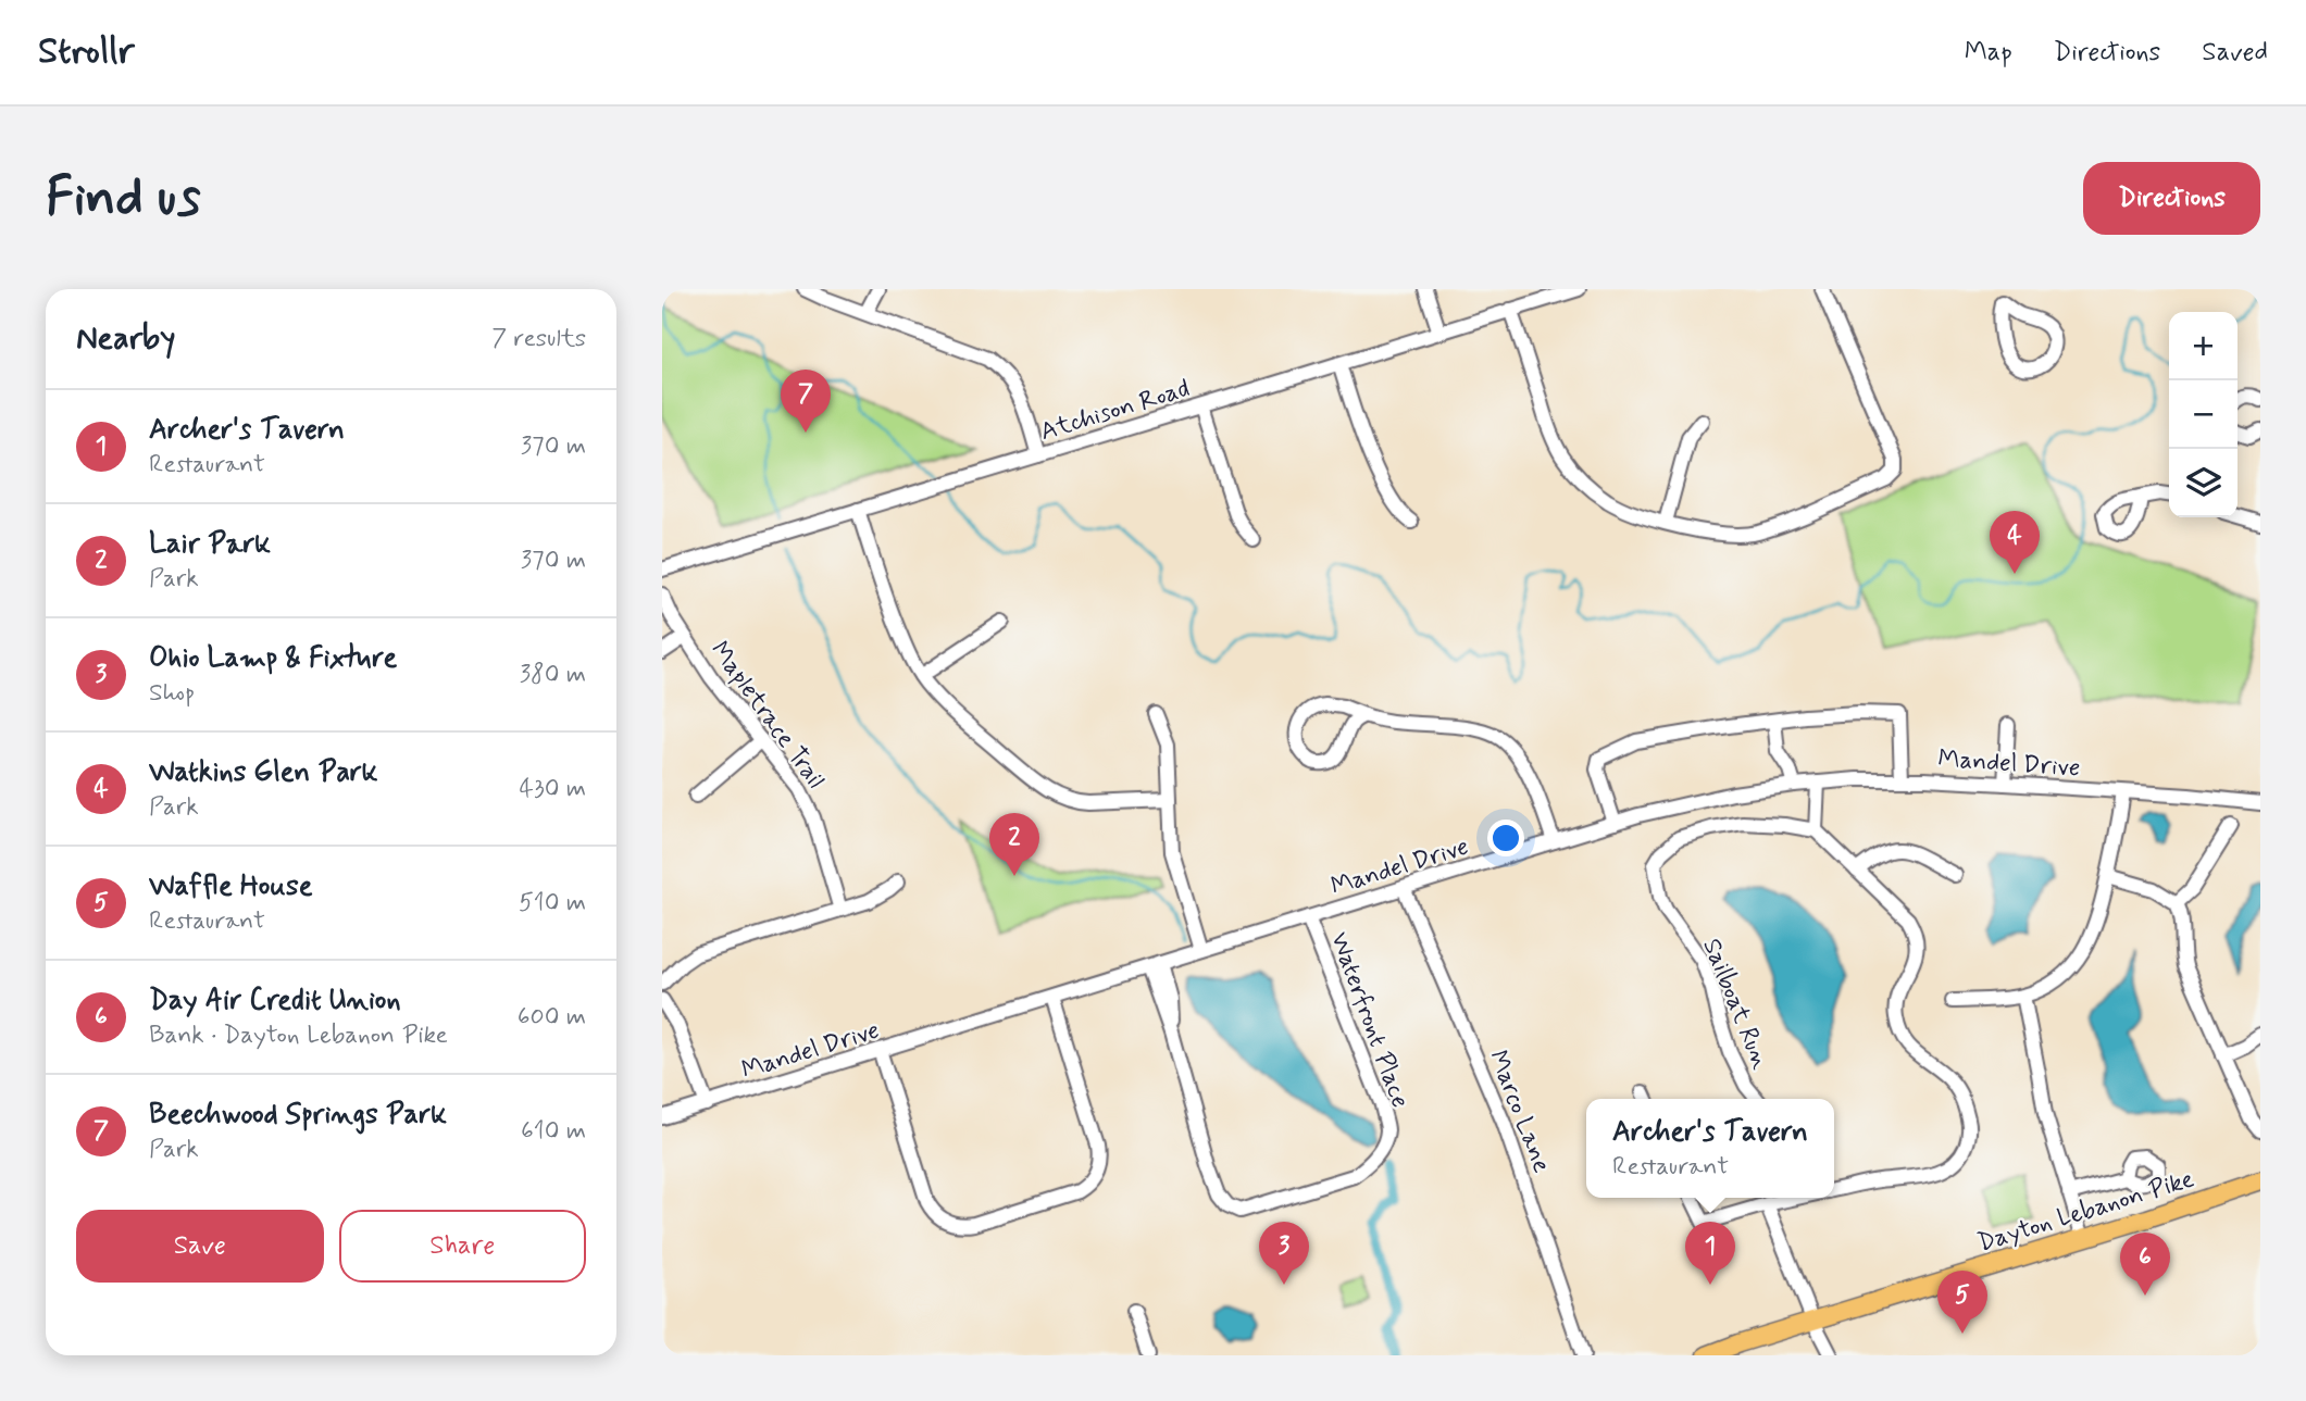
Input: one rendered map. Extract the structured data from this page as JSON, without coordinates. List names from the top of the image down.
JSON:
{
  "streets": {
    "main road": ["Dayton Lebanon Pike"],
    "street": [
      "Atchison Road",
      "Mapletrace Trail",
      "Mandel Drive",
      "Sailboat Run",
      "Waterfront Place",
      "Marco Lane"
    ]
  },
  "crossings": [
    ["Mandel Drive", "Waterfront Place"],
    ["Mandel Drive", "Marco Lane"]
  ],
  "page": {
    "header": "Strollr",
    "nav": ["Map", "Directions", "Saved"],
    "buttons": [
      "Directions",
      ["Save", "Share"]
    ],
    "title": "Find us",
    "heading": ["Nearby", "7 results"],
    "map_buttons": ["+", "−"],
    "pins": [
      "7",
      "4",
      "2",
      "1",
      "3",
      "6",
      "5"
    ],
    "list": [
      {
        "mark": "1",
        "name": "Archer's Tavern",
        "note": "Restaurant",
        "value": "370 m"
      },
      {
        "mark": "2",
        "name": "Lair Park",
        "note": "Park",
        "value": "370 m"
      },
      {
        "mark": "3",
        "name": "Ohio Lamp & Fixture",
        "note": "Shop",
        "value": "380 m"
      },
      {
        "mark": "4",
        "name": "Watkins Glen Park",
        "note": "Park",
        "value": "430 m"
      },
      {
        "mark": "5",
        "name": "Waffle House",
        "note": "Restaurant",
        "value": "510 m"
      },
      {
        "mark": "6",
        "name": "Day Air Credit Union",
        "note": "Bank · Dayton Lebanon Pike",
        "value": "600 m"
      },
      {
        "mark": "7",
        "name": "Beechwood Springs Park",
        "note": "Park",
        "value": "610 m"
      }
    ],
    "popup": ["Archer's Tavern", "Restaurant"]
  }
}
